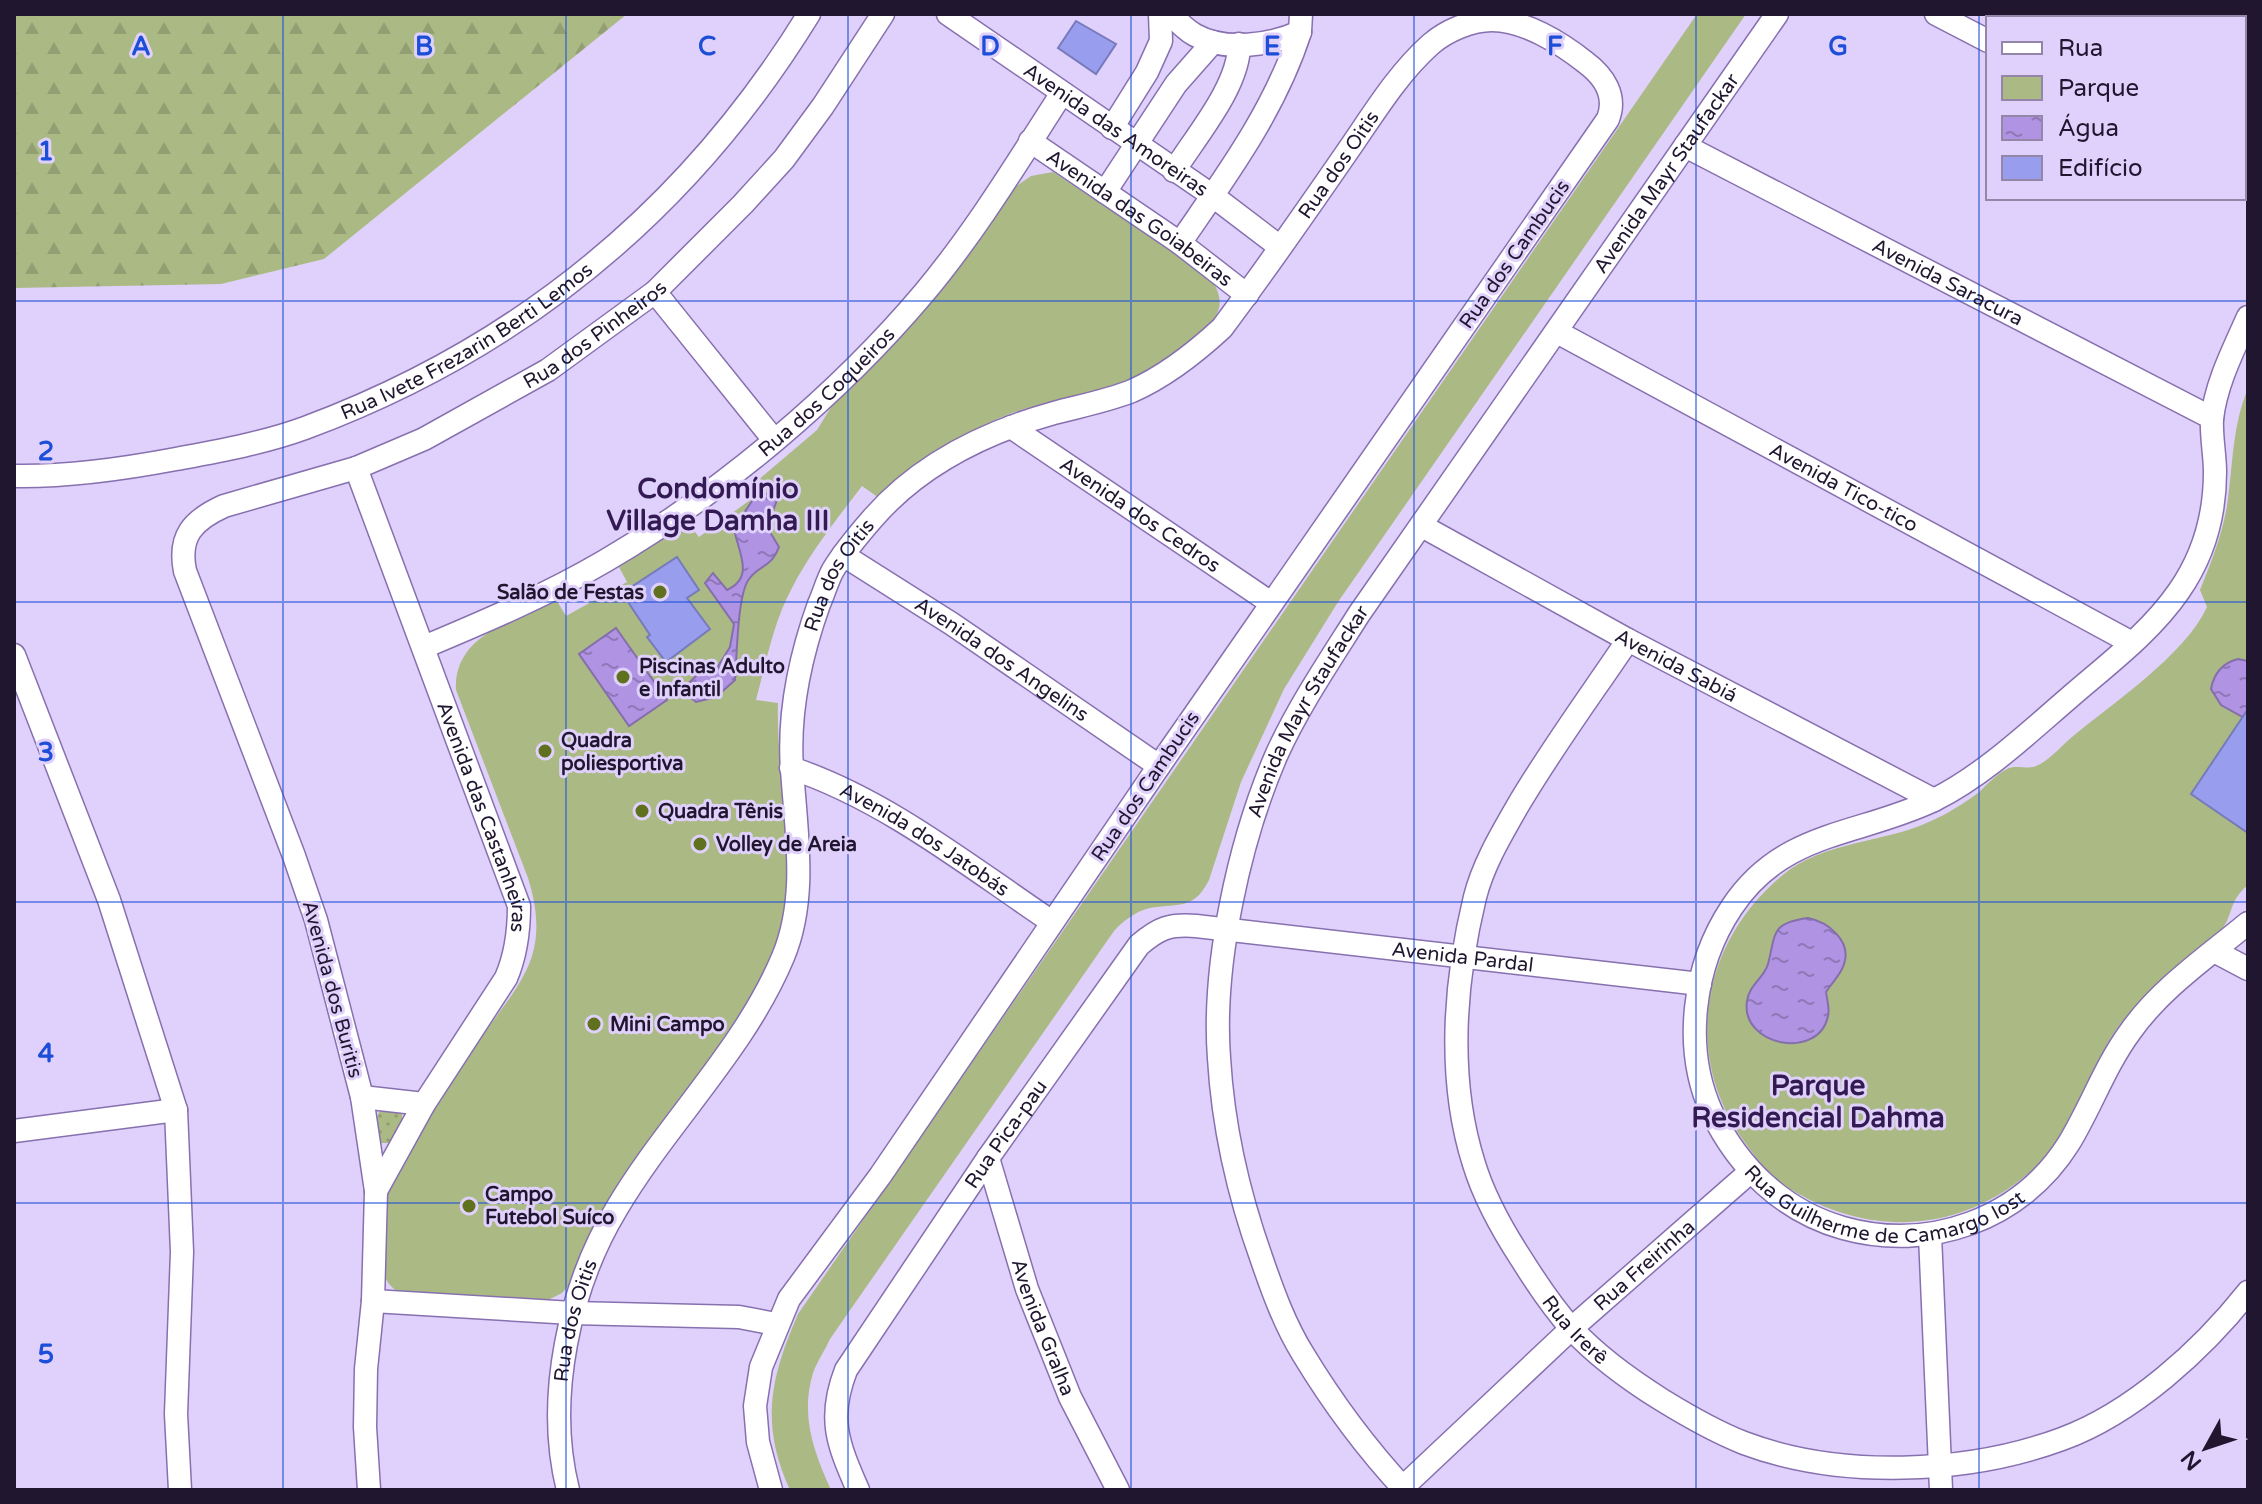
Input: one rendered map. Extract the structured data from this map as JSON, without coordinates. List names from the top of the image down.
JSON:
{
  "streets": {
    "street": [
      "Avenida das Amoreiras",
      "Rua dos Oitis",
      "Avenida Mayr Staufackar",
      "Avenida das Goiabeiras",
      "Rua dos Cambucis",
      "Avenida Saracura",
      "Rua dos Pinheiros",
      "Rua Ivete Frezarin Berti Lemos",
      "Rua dos Coqueiros",
      "Avenida Tico-tico",
      "Avenida dos Cedros",
      "Avenida dos Angelins",
      "Avenida Sabiá",
      "Avenida das Castanheiras",
      "Avenida dos Jatobás",
      "Avenida Pardal",
      "Avenida dos Buritis",
      "Rua Pica-pau",
      "Rua Guilherme de Camargo Iost",
      "Rua Freirinha",
      "Avenida Gralha",
      "Rua Irerê"
    ]
  },
  "crossings": [
    ["Avenida das Amoreiras", "Rua dos Oitis"],
    ["Avenida das Amoreiras", "Rua dos Coqueiros"],
    ["Rua dos Oitis", "Avenida das Goiabeiras"],
    ["Rua dos Oitis", "Rua dos Cambucis"],
    ["Rua dos Oitis", "Avenida dos Cedros"],
    ["Rua dos Oitis", "Avenida dos Angelins"],
    ["Rua dos Oitis", "Avenida dos Jatobás"],
    ["Avenida Mayr Staufackar", "Avenida Saracura"],
    ["Avenida Mayr Staufackar", "Avenida Tico-tico"],
    ["Avenida Mayr Staufackar", "Avenida Sabiá"],
    ["Avenida Mayr Staufackar", "Avenida Pardal"],
    ["Avenida Mayr Staufackar", "Rua Pica-pau"],
    ["Avenida Mayr Staufackar", "Rua Freirinha"],
    ["Avenida das Goiabeiras", "Rua dos Coqueiros"],
    ["Rua dos Cambucis", "Avenida dos Cedros"],
    ["Rua dos Cambucis", "Avenida dos Angelins"],
    ["Rua dos Cambucis", "Avenida dos Jatobás"],
    ["Avenida Saracura", "Rua Guilherme de Camargo Iost"],
    ["Rua dos Pinheiros", "Avenida das Castanheiras"],
    ["Rua dos Pinheiros", "Avenida dos Buritis"],
    ["Rua dos Coqueiros", "Avenida das Castanheiras"],
    ["Avenida Tico-tico", "Rua Guilherme de Camargo Iost"],
    ["Avenida Sabiá", "Rua Guilherme de Camargo Iost"],
    ["Avenida Sabiá", "Rua Irerê"],
    ["Avenida das Castanheiras", "Avenida dos Buritis"],
    ["Avenida Pardal", "Rua Pica-pau"],
    ["Avenida Pardal", "Rua Guilherme de Camargo Iost"],
    ["Avenida Pardal", "Rua Irerê"],
    ["Rua Pica-pau", "Avenida Gralha"],
    ["Rua Guilherme de Camargo Iost", "Rua Freirinha"],
    ["Rua Freirinha", "Rua Irerê"]
  ],
  "districts": ["Condomínio Village Damha III", "Parque Residencial Dahma"],
  "places": [
    "Salão de Festas",
    "Piscinas Adulto e Infantil",
    "Quadra poliesportiva",
    "Quadra Tênis",
    "Volley de Areia",
    "Mini Campo",
    "Campo Futebol Suíco"
  ],
  "legend": [
    "Rua",
    "Parque",
    "Água",
    "Edifício"
  ],
  "north": "bottom left",
  "grid": {
    "columns": [
      "A",
      "B",
      "C",
      "D",
      "E",
      "F",
      "G"
    ],
    "rows": [
      "1",
      "2",
      "3",
      "4",
      "5"
    ]
  }
}
